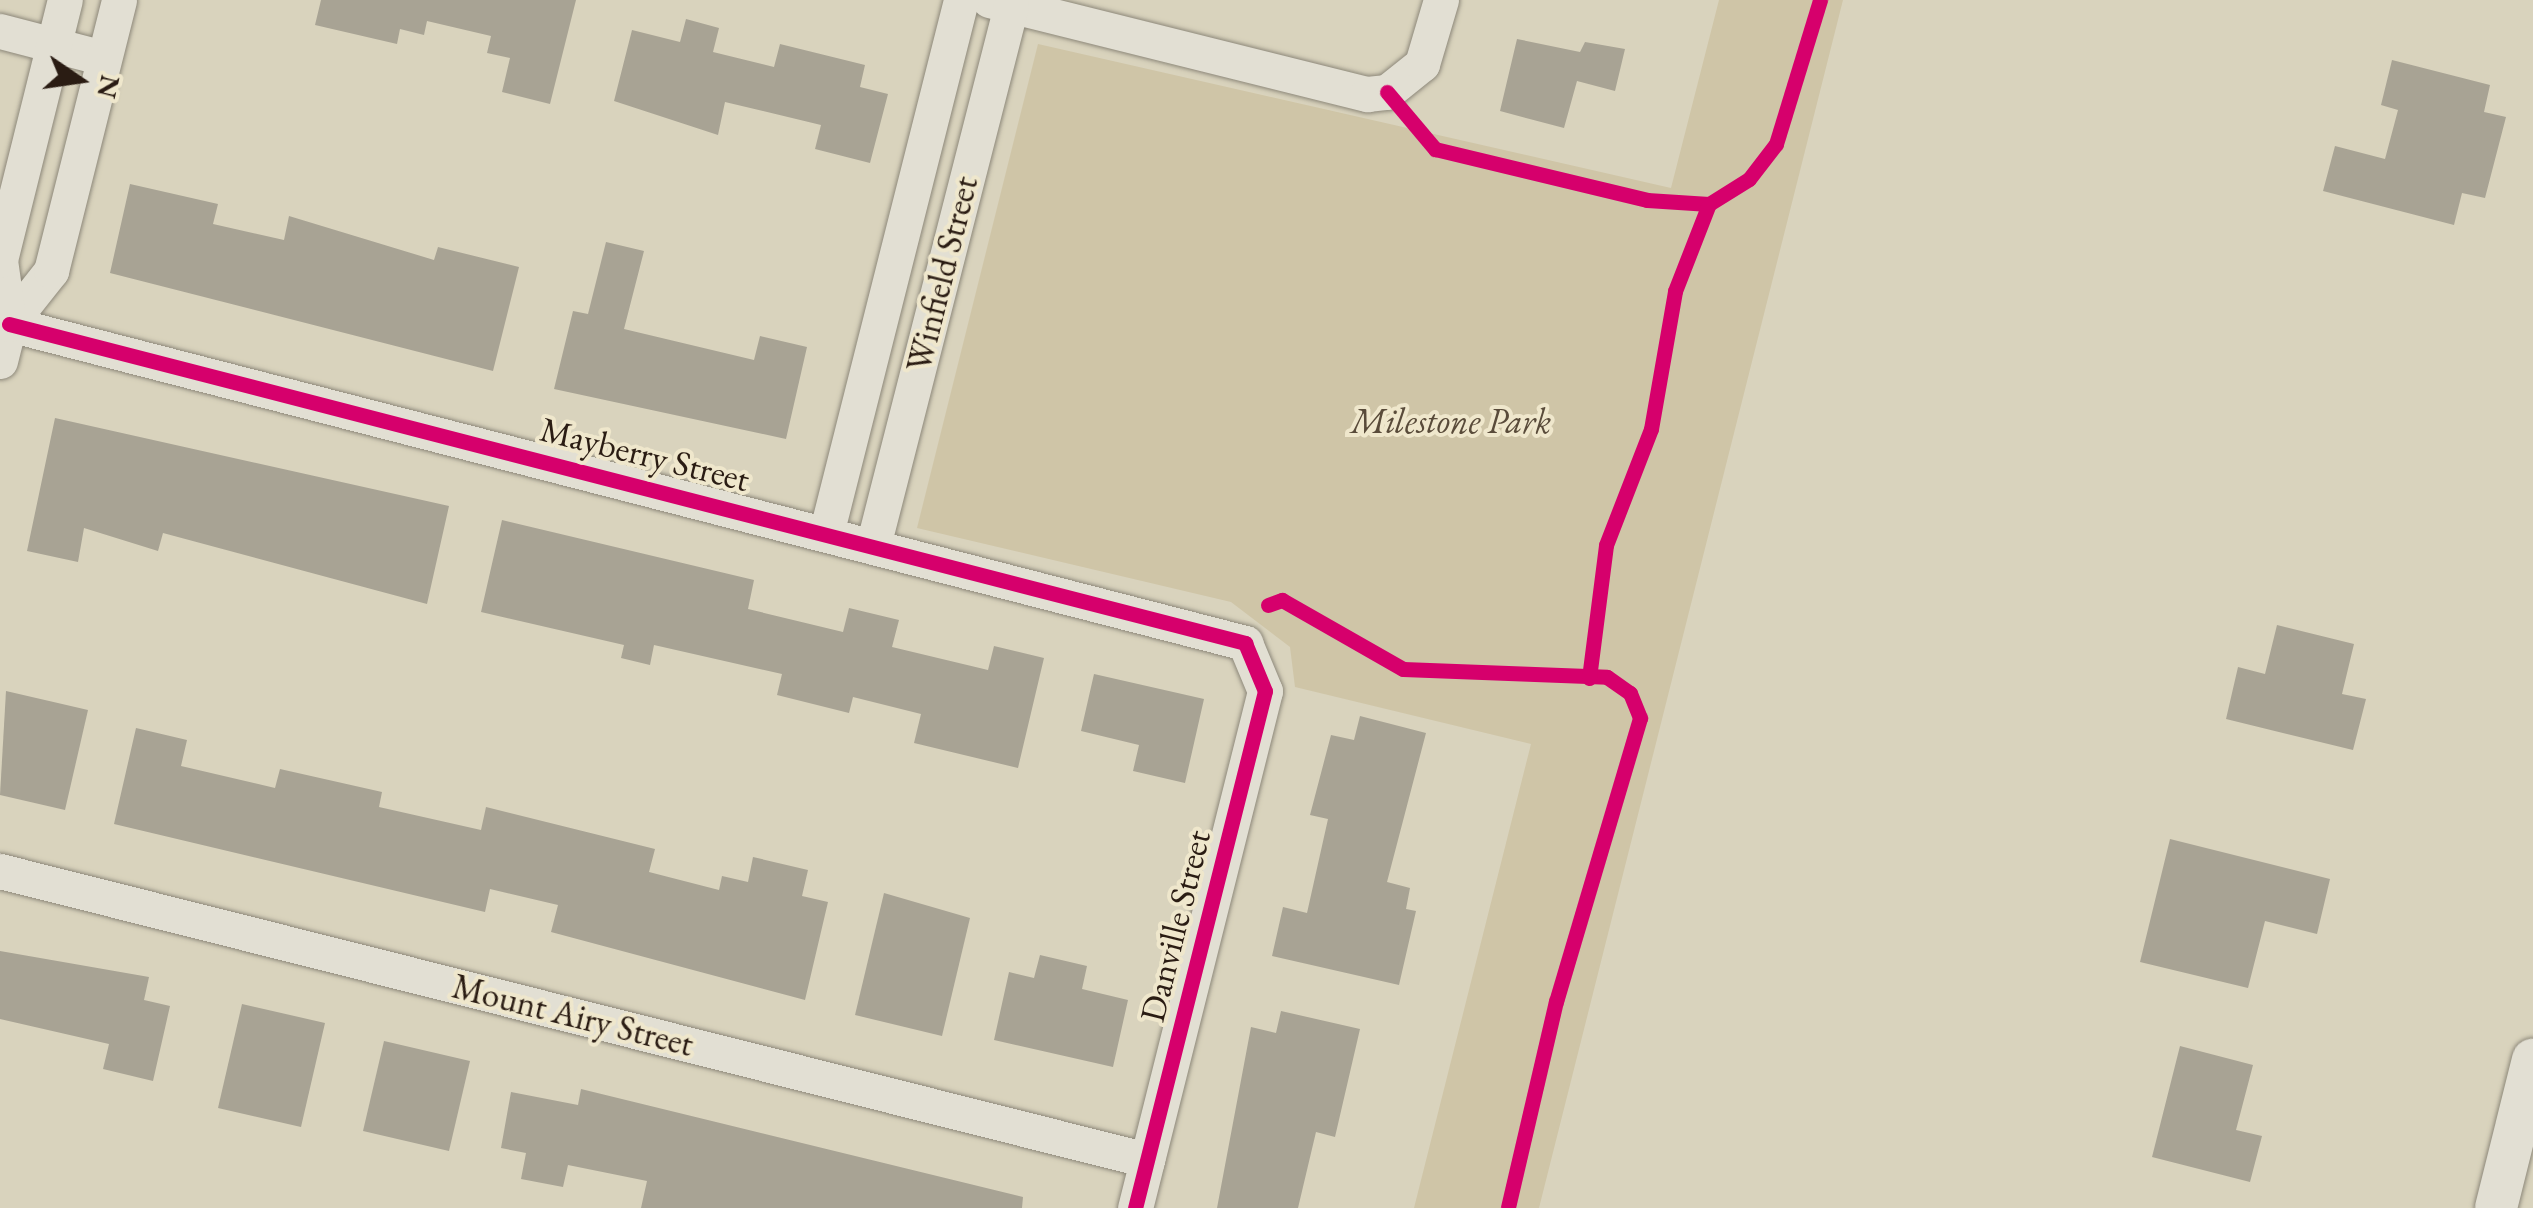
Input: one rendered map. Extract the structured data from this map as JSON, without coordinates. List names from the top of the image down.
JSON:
{
  "streets": {
    "street": [
      "Winfield Street",
      "Mayberry Street",
      "Danville Street",
      "Mount Airy Street"
    ]
  },
  "crossings": [
    ["Winfield Street", "Mayberry Street"],
    ["Mayberry Street", "Danville Street"],
    ["Danville Street", "Mount Airy Street"]
  ],
  "parks": ["Milestone Park"],
  "north": "right"
}
